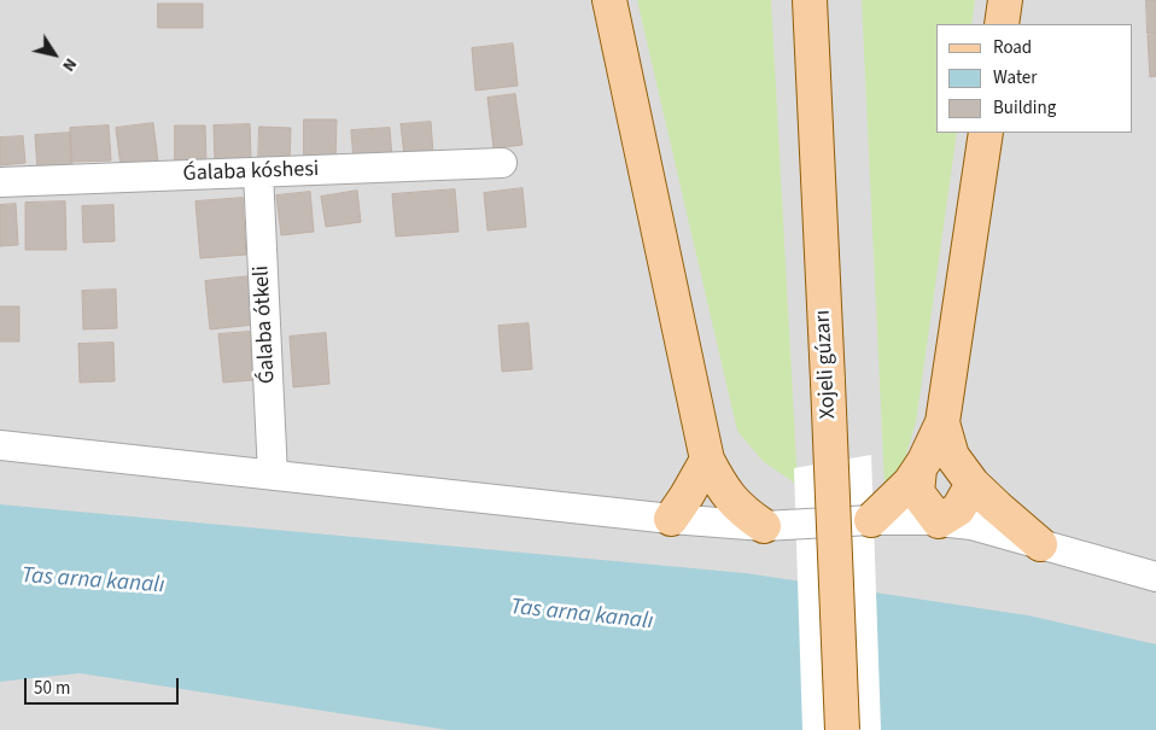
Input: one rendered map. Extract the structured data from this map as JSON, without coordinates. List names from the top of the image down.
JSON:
{
  "streets": {
    "main road": ["Xojeli gúzarı"],
    "street": ["Ǵalaba kóshesi", "Ǵalaba ótkeli"]
  },
  "crossings": [
    ["Ǵalaba kóshesi", "Ǵalaba ótkeli"]
  ],
  "water": ["Tas arna kanalı"],
  "legend": ["Road", "Water", "Building"],
  "scale_bar": "50 m",
  "north": "bottom right"
}
